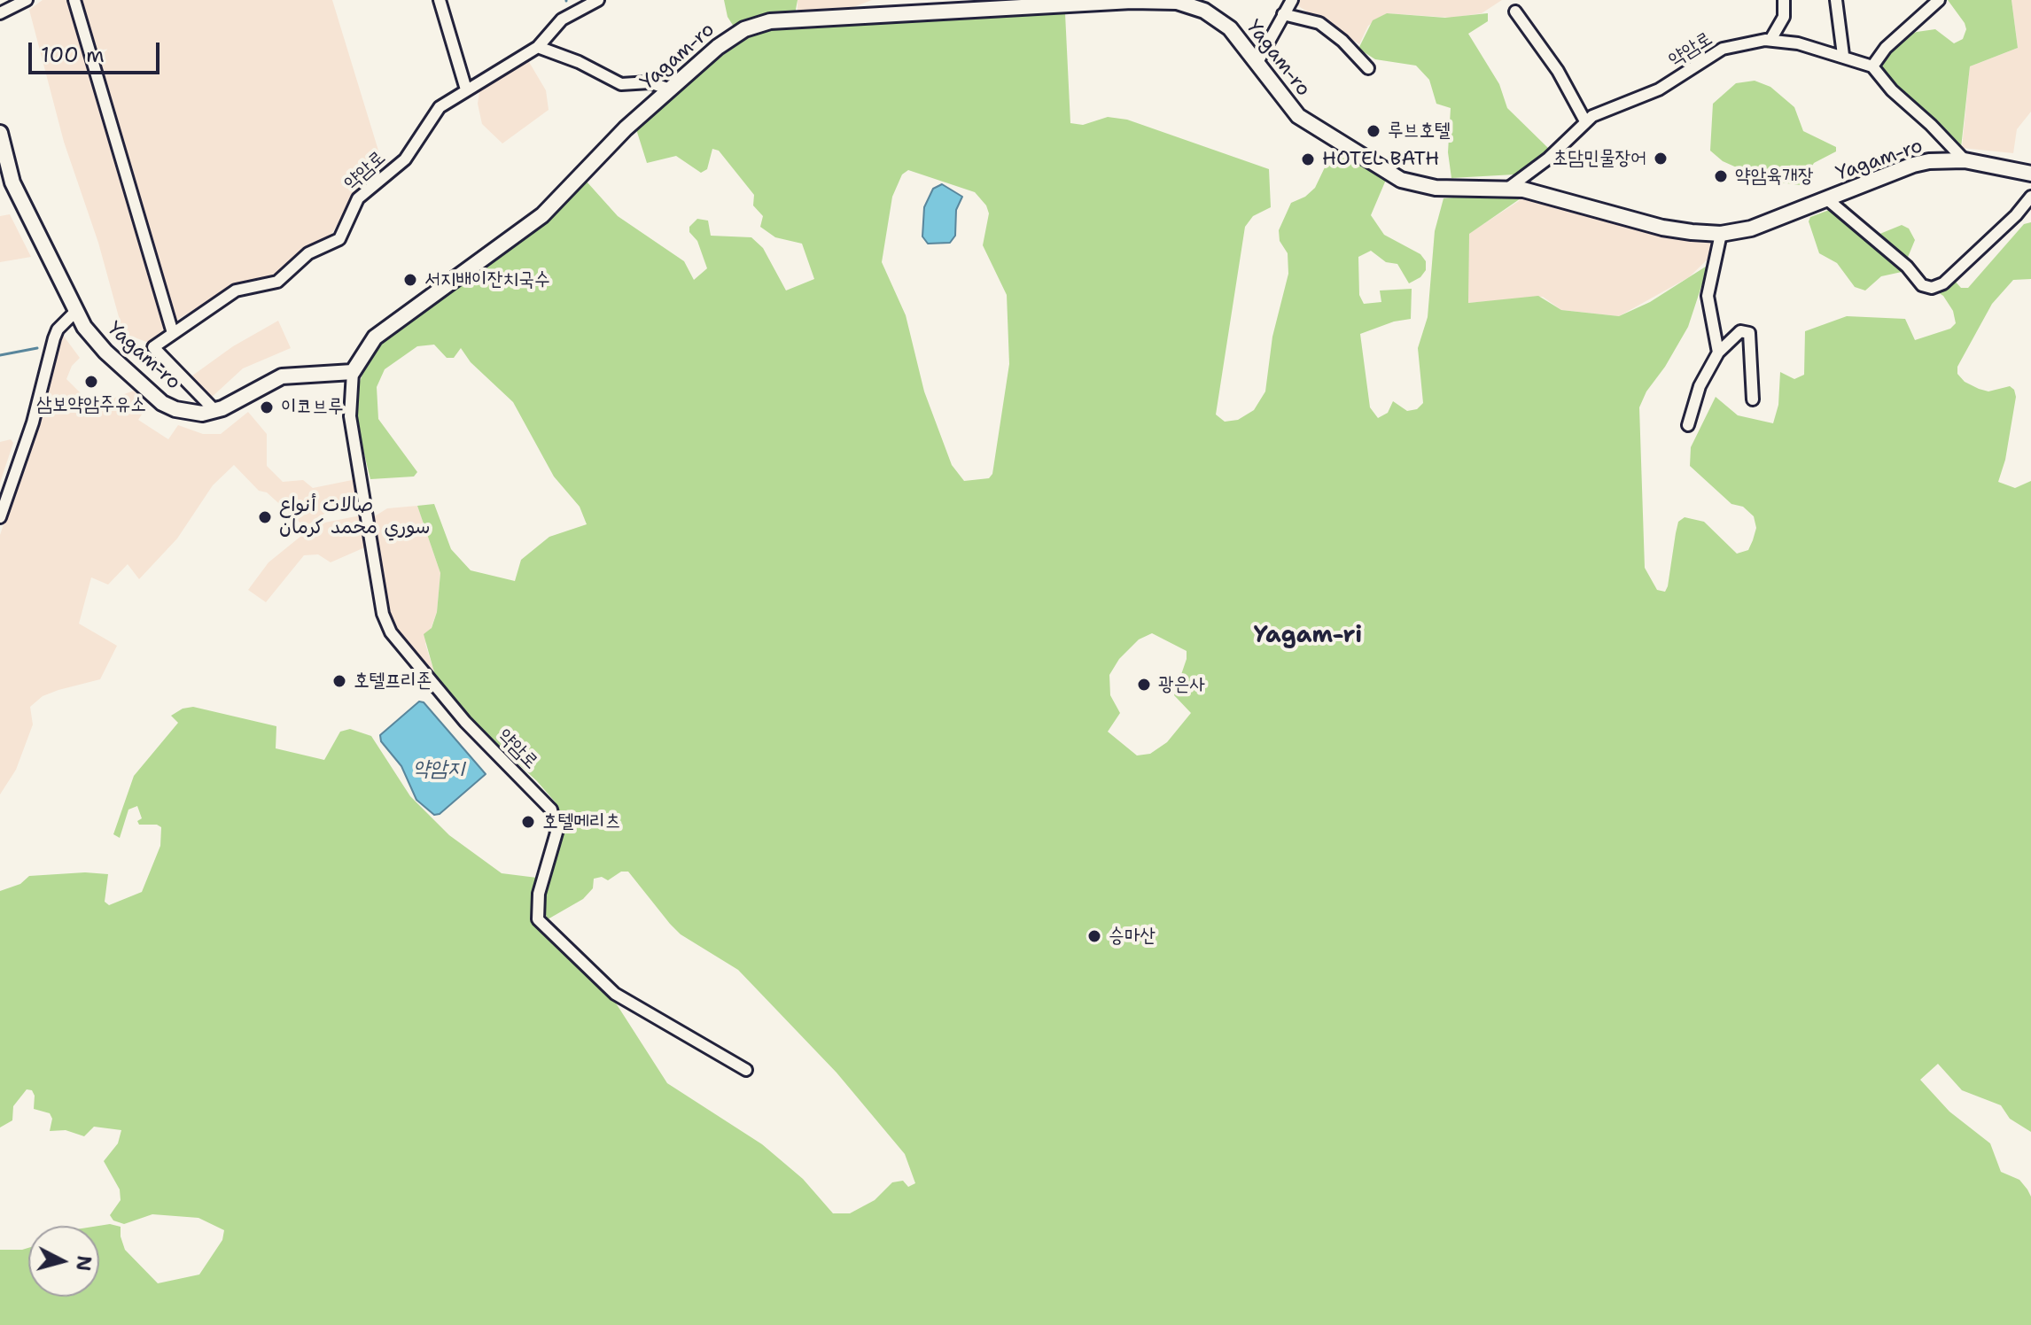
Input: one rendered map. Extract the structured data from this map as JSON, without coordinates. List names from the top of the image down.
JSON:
{
  "streets": {
    "street": ["약암로", "Yagam-ro"]
  },
  "crossings": [
    ["약암로", "Yagam-ro"]
  ],
  "districts": ["Yagam-ri"],
  "water": ["약암지"],
  "places": [
    "루브호텔",
    "초담민물장어",
    "HOTEL BATH",
    "약암육개장",
    "서지배이잔치국수",
    "삼보약암주유소",
    "이코브루",
    "صالات أنواع سوري محمد كرمان",
    "호텔프리존",
    "광은사",
    "호텔메리츠",
    "승마산"
  ],
  "scale_bar": "100 m",
  "north": "right"
}
